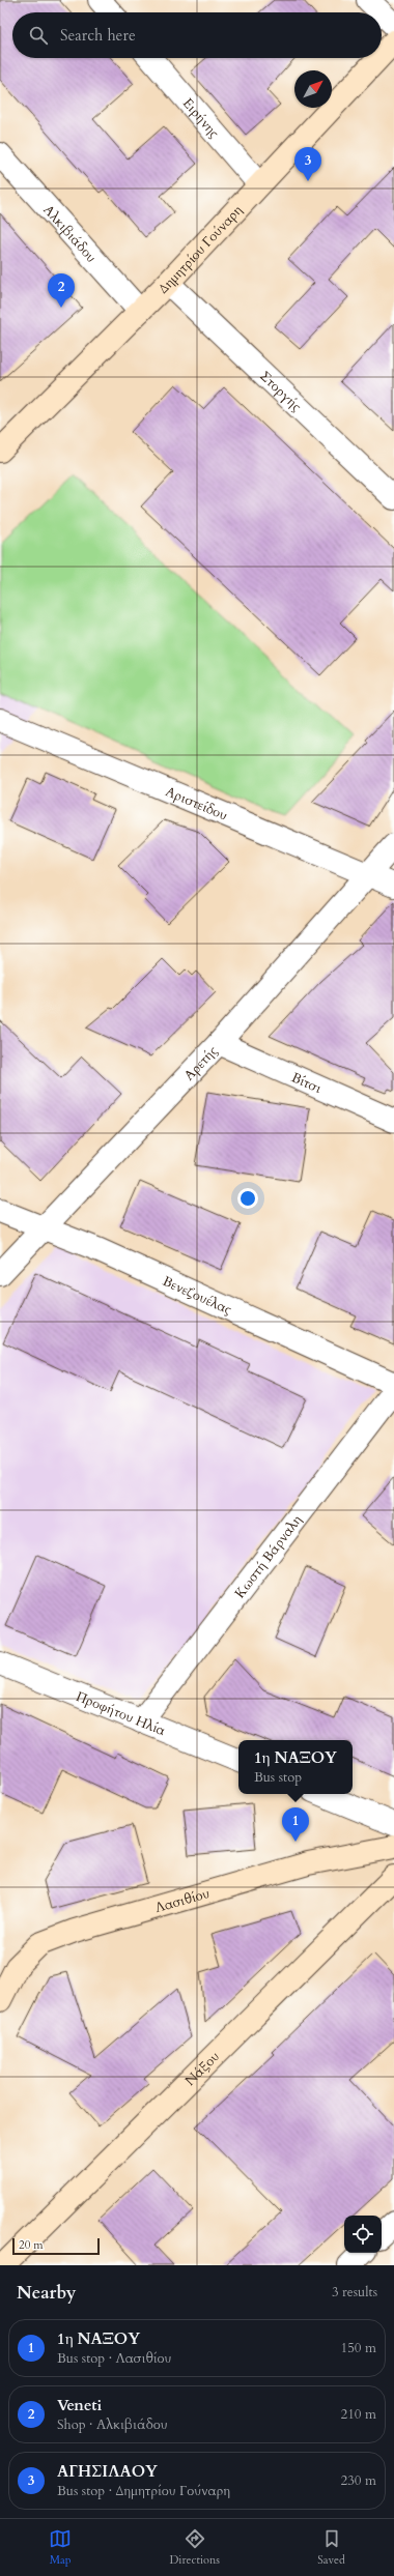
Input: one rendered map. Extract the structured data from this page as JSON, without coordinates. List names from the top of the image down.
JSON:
{
  "streets": {
    "street": [
      "Ειρήνης",
      "Αλκιβιάδου",
      "Δημητρίου Γούναρη",
      "Στοργής",
      "Αριστείδου",
      "Αρετής",
      "Βίτσι",
      "Βενεζουέλας",
      "Κωστή Βάρναλη",
      "Προφήτου Ηλία",
      "Λασιθίου",
      "Νάξου"
    ]
  },
  "crossings": [
    ["Ειρήνης", "Δημητρίου Γούναρη"],
    ["Αλκιβιάδου", "Δημητρίου Γούναρη"],
    ["Δημητρίου Γούναρη", "Στοργής"],
    ["Αριστείδου", "Αρετής"],
    ["Αρετής", "Βίτσι"],
    ["Αρετής", "Βενεζουέλας"],
    ["Κωστή Βάρναλη", "Προφήτου Ηλία"]
  ],
  "scale_bar": "20 m",
  "north": "top right",
  "page": {
    "search": "Search here",
    "pins": ["3", "2", "1"],
    "popup": ["1η ΝΑΞΟΥ", "Bus stop"],
    "scale": "20 m",
    "heading": ["Nearby", "3 results"],
    "list": [
      {
        "mark": "1",
        "name": "1η ΝΑΞΟΥ",
        "note": "Bus stop · Λασιθίου",
        "value": "150 m"
      },
      {
        "mark": "2",
        "name": "Veneti",
        "note": "Shop · Αλκιβιάδου",
        "value": "210 m"
      },
      {
        "mark": "3",
        "name": "ΑΓΗΣΙΛΑΟΥ",
        "note": "Bus stop · Δημητρίου Γούναρη",
        "value": "230 m"
      }
    ],
    "nav": ["Map", "Directions", "Saved"]
  }
}
